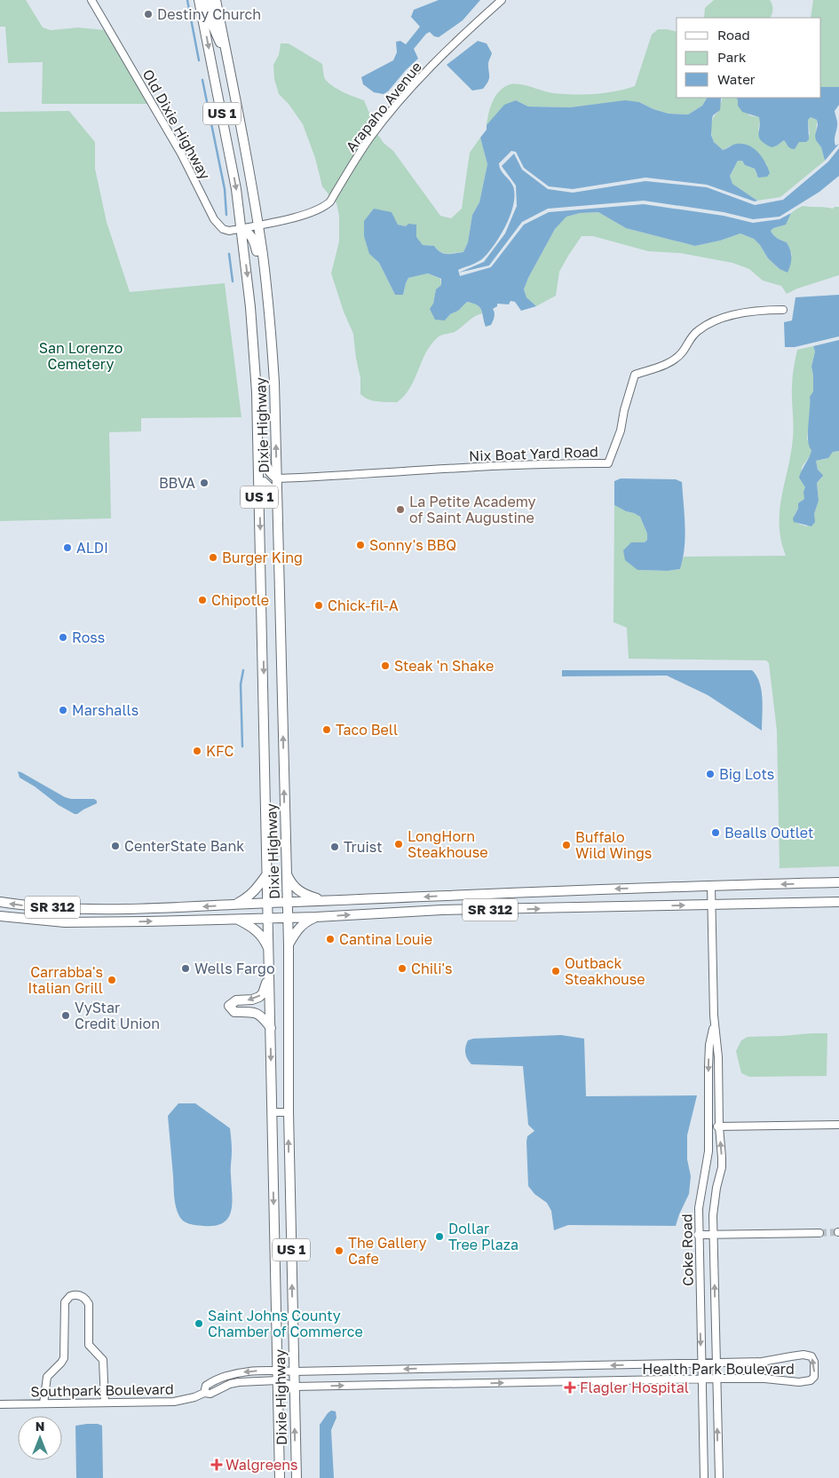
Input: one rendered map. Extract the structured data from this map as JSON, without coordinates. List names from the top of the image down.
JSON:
{
  "streets": {
    "main road": ["US 1", "Dixie Highway", "SR 312"],
    "street": [
      "Arapaho Avenue",
      "Old Dixie Highway",
      "Nix Boat Yard Road",
      "Coke Road",
      "Health Park Boulevard",
      "Southpark Boulevard"
    ]
  },
  "crossings": [
    ["Arapaho Avenue", "US 1"],
    ["Arapaho Avenue", "Old Dixie Highway"],
    ["Arapaho Avenue", "Dixie Highway"],
    ["US 1", "Old Dixie Highway"],
    ["US 1", "Dixie Highway"],
    ["Old Dixie Highway", "Dixie Highway"],
    ["Dixie Highway", "Nix Boat Yard Road"],
    ["Dixie Highway", "SR 312"],
    ["Dixie Highway", "Health Park Boulevard"],
    ["Dixie Highway", "Southpark Boulevard"],
    ["SR 312", "Coke Road"],
    ["Coke Road", "Health Park Boulevard"],
    ["Health Park Boulevard", "Southpark Boulevard"]
  ],
  "parks": ["San Lorenzo Cemetery"],
  "places": {
    "other": [
      "Destiny Church",
      "BBVA",
      "La Petite Academy of Saint Augustine",
      "Sonny's BBQ",
      "ALDI",
      "Burger King",
      "Chipotle",
      "Chick-fil-A",
      "Ross",
      "Steak 'n Shake",
      "Marshalls",
      "Taco Bell",
      "KFC",
      "Big Lots",
      "Bealls Outlet",
      "LongHorn Steakhouse",
      "Buffalo Wild Wings",
      "CenterState Bank",
      "Truist",
      "Cantina Louie",
      "Wells Fargo",
      "Chili's",
      "Outback Steakhouse",
      "Carrabba's Italian Grill",
      "VyStar Credit Union",
      "Dollar Tree Plaza",
      "The Gallery Cafe",
      "Saint Johns County Chamber of Commerce"
    ],
    "health": ["Flagler Hospital", "Walgreens"]
  },
  "legend": ["Road", "Park", "Water"],
  "north": "top"
}
